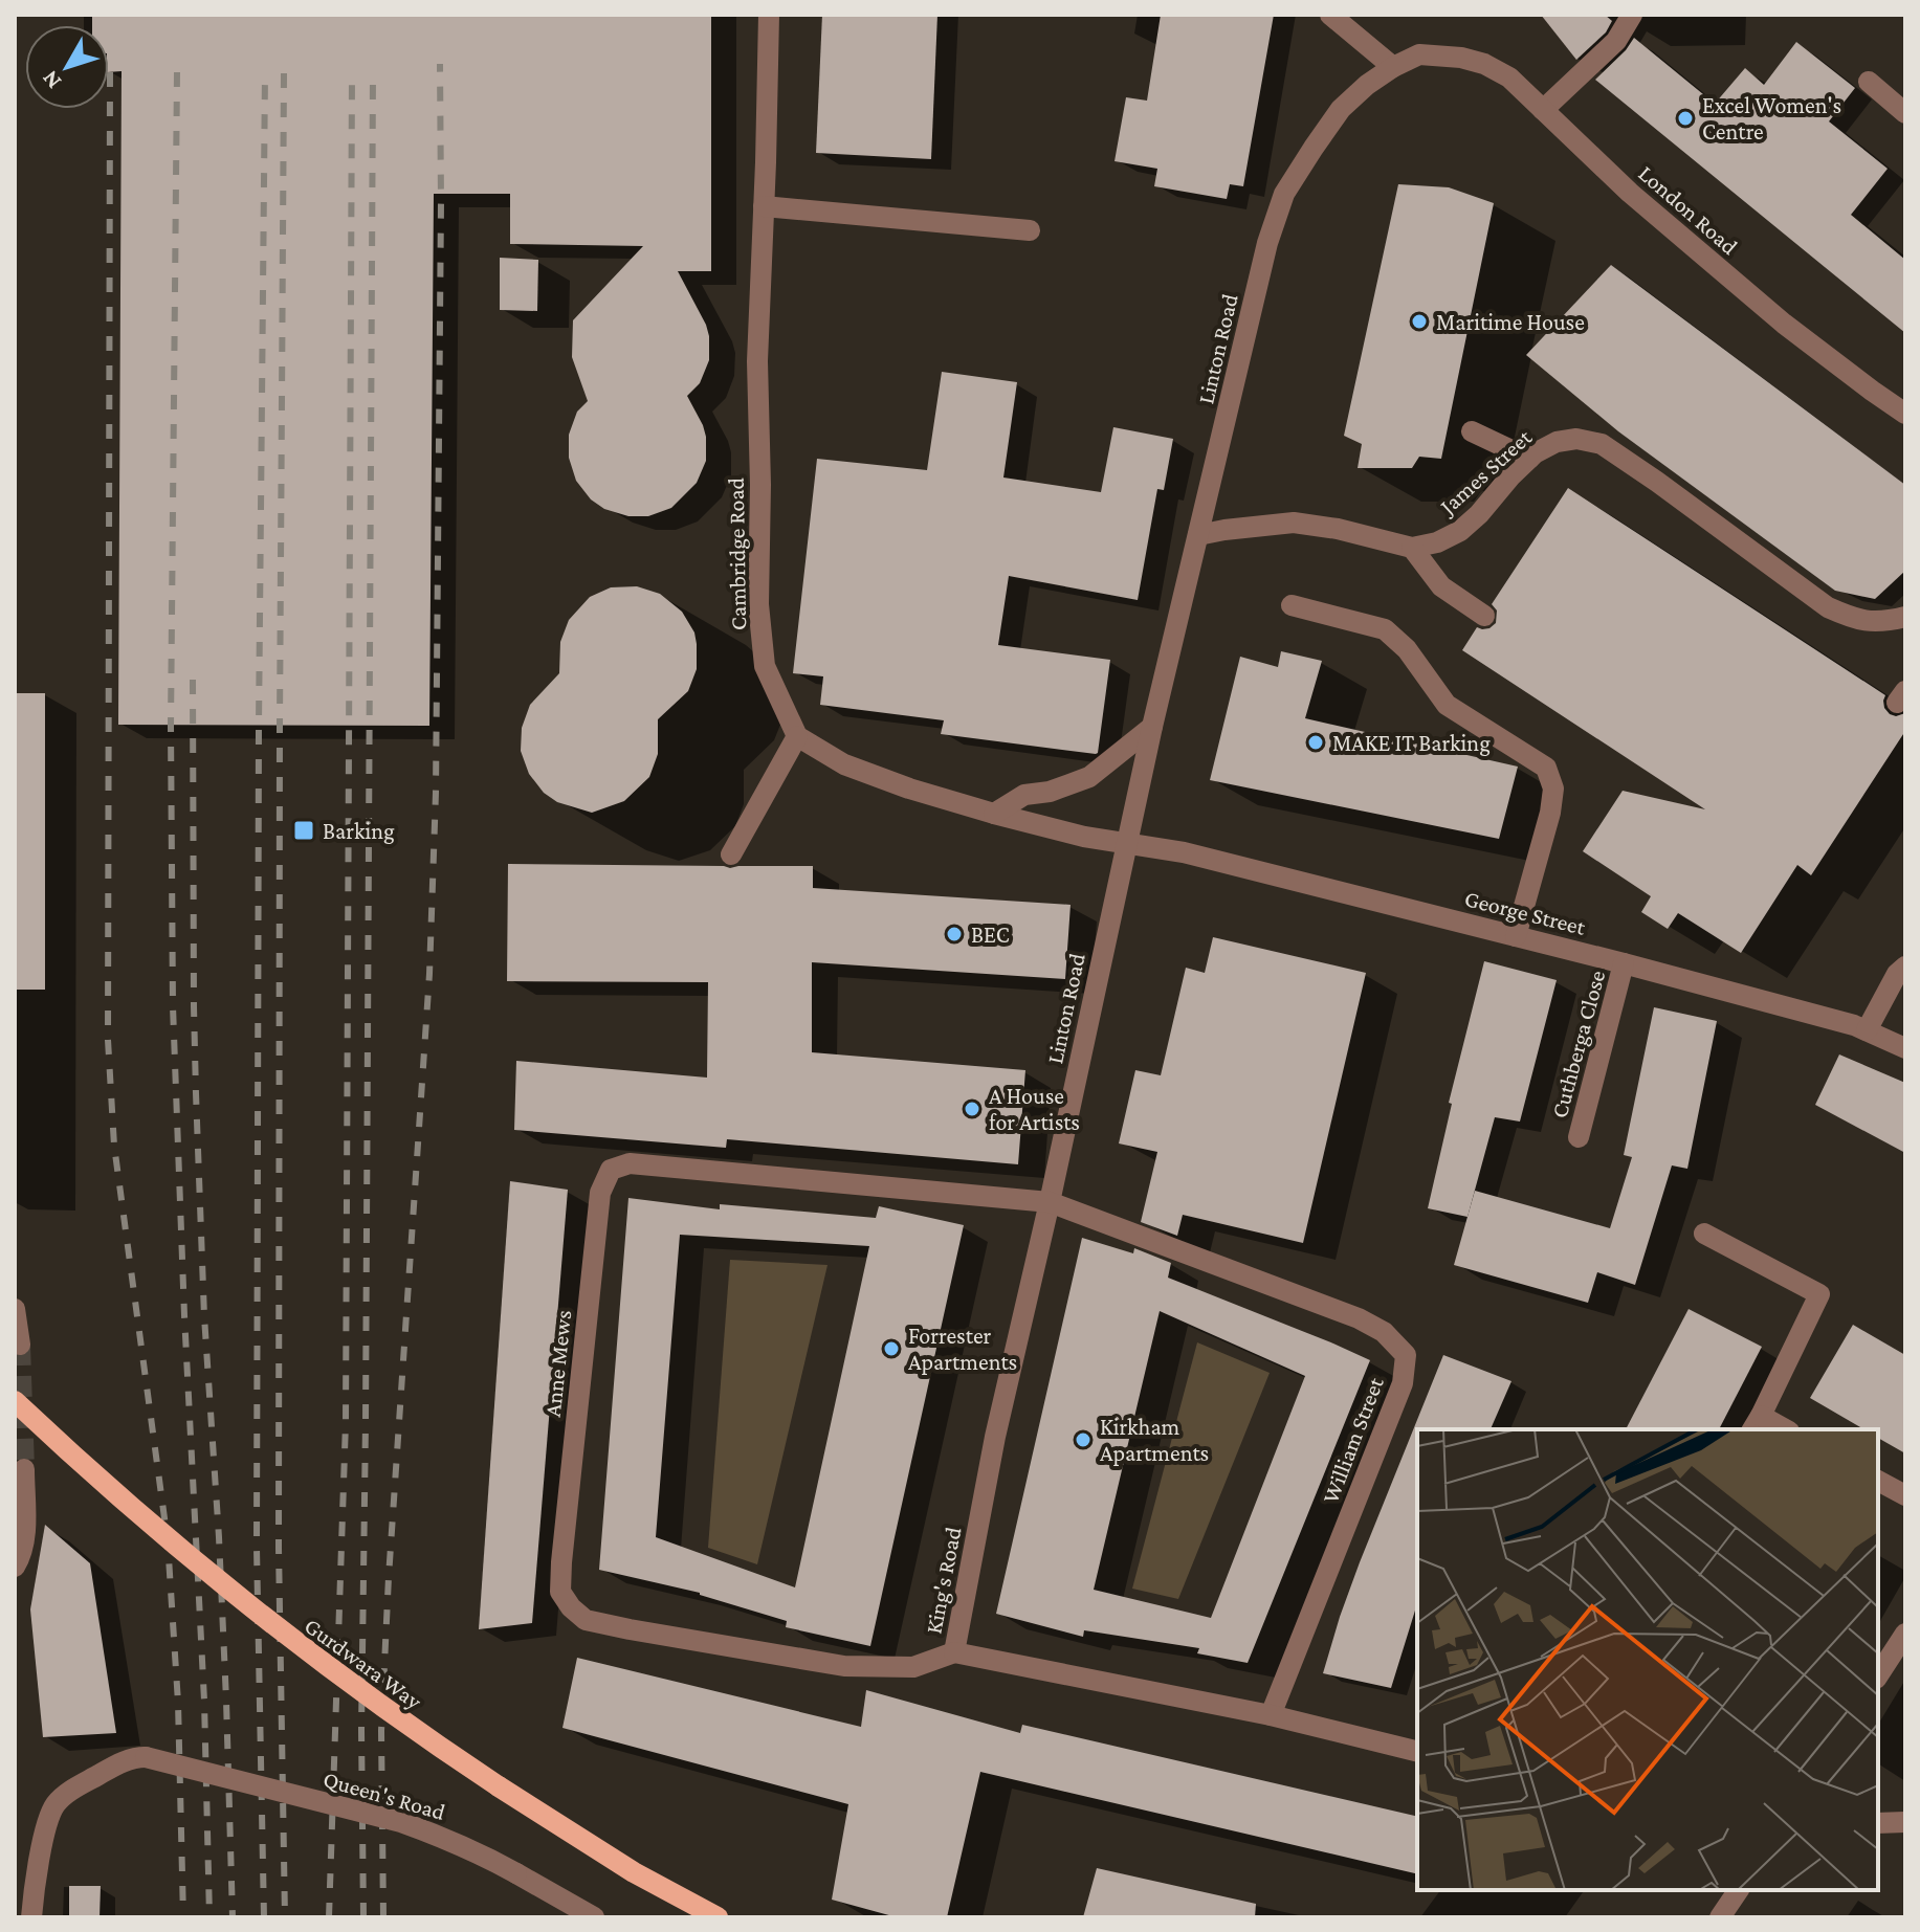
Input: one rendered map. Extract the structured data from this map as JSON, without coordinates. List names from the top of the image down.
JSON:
{
  "streets": {
    "main road": ["Gurdwara Way"],
    "street": [
      "London Road",
      "Linton Road",
      "James Street",
      "Cambridge Road",
      "George Street",
      "Cuthberga Close",
      "Anne Mews",
      "William Street",
      "King's Road",
      "Queen's Road"
    ]
  },
  "crossings": [
    ["London Road", "Linton Road"],
    ["Linton Road", "George Street"],
    ["Linton Road", "Anne Mews"],
    ["Linton Road", "William Street"],
    ["Linton Road", "King's Road"],
    ["George Street", "Cuthberga Close"],
    ["Anne Mews", "William Street"],
    ["Anne Mews", "King's Road"],
    ["William Street", "King's Road"]
  ],
  "places": {
    "other": [
      "Excel Women's Centre",
      "Maritime House",
      "MAKE IT Barking",
      "BEC",
      "A House for Artists",
      "Forrester Apartments",
      "Kirkham Apartments"
    ],
    "transit": ["Barking"]
  },
  "north": "bottom left"
}
